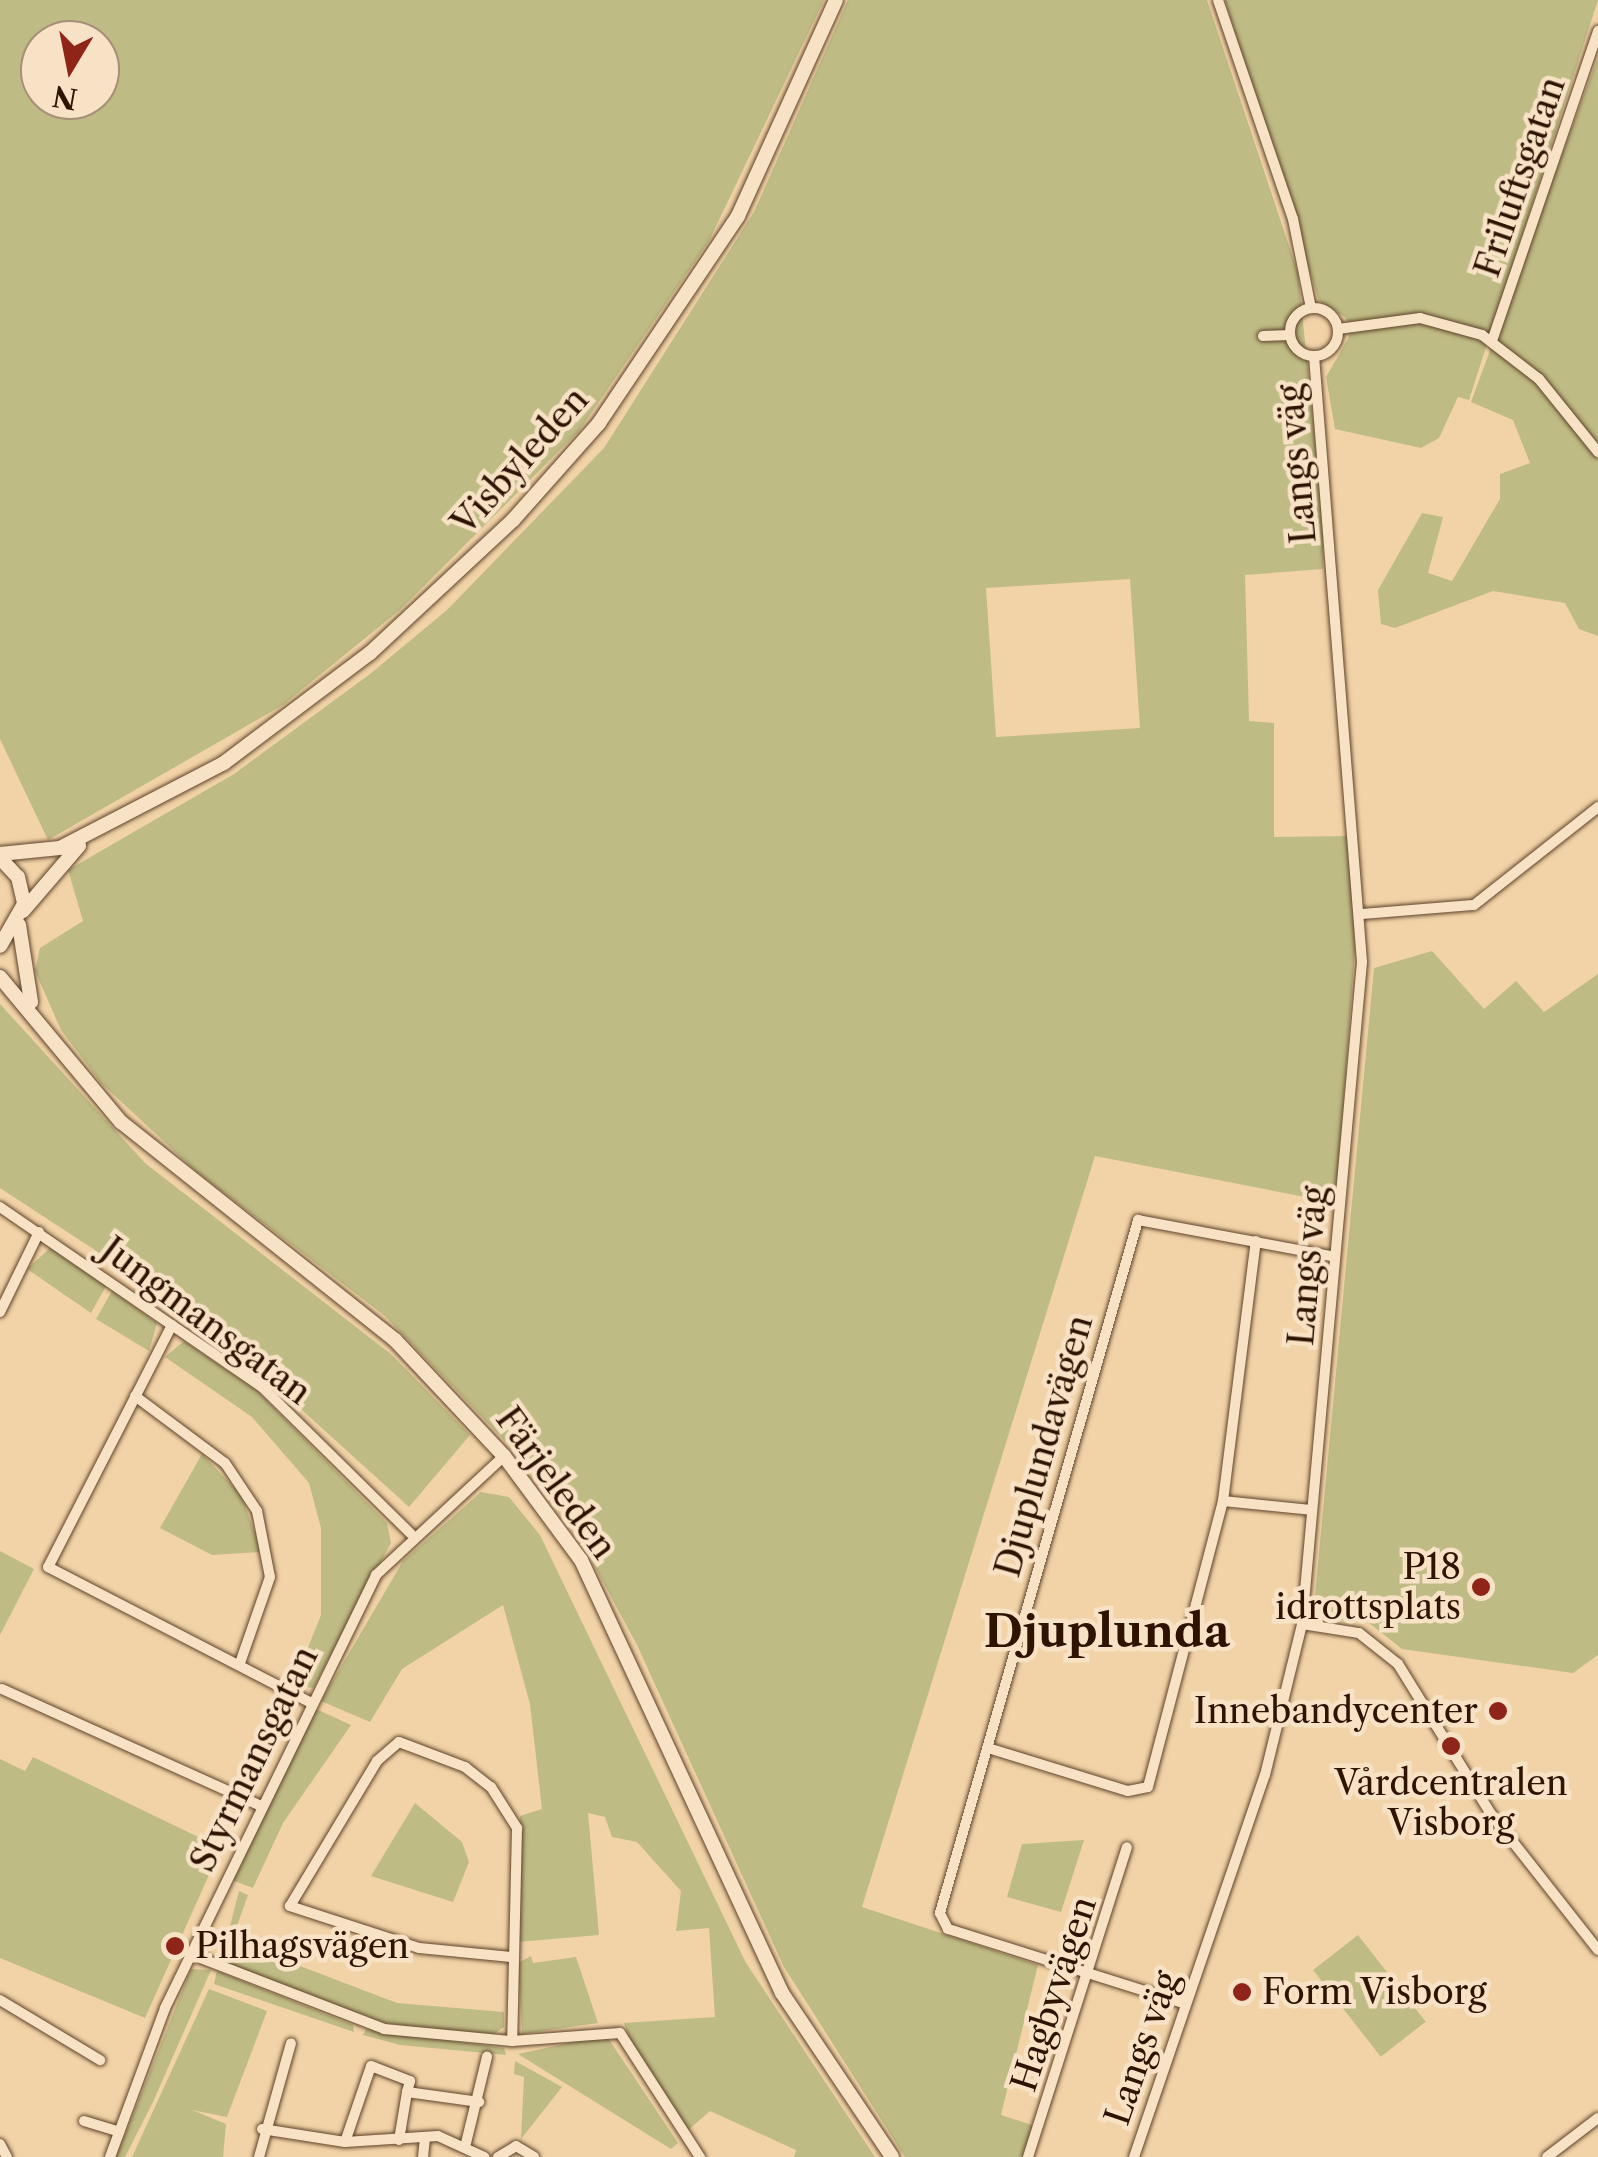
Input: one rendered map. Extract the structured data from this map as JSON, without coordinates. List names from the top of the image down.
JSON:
{
  "streets": {
    "main road": ["Visbyleden", "Färjeleden"],
    "street": [
      "Friluftsgatan",
      "Langs väg",
      "Jungmansgatan",
      "Djuplundavägen",
      "Styrmansgatan",
      "Hagbyvägen"
    ]
  },
  "crossings": [
    ["Visbyleden", "Färjeleden"],
    ["Langs väg", "Djuplundavägen"],
    ["Jungmansgatan", "Styrmansgatan"],
    ["Djuplundavägen", "Hagbyvägen"],
    ["Färjeleden", "Styrmansgatan"]
  ],
  "districts": ["Djuplunda"],
  "places": [
    "P18 idrottsplats",
    "Innebandycenter",
    "Vårdcentralen Visborg",
    "Pilhagsvägen",
    "Form Visborg"
  ],
  "north": "bottom"
}
